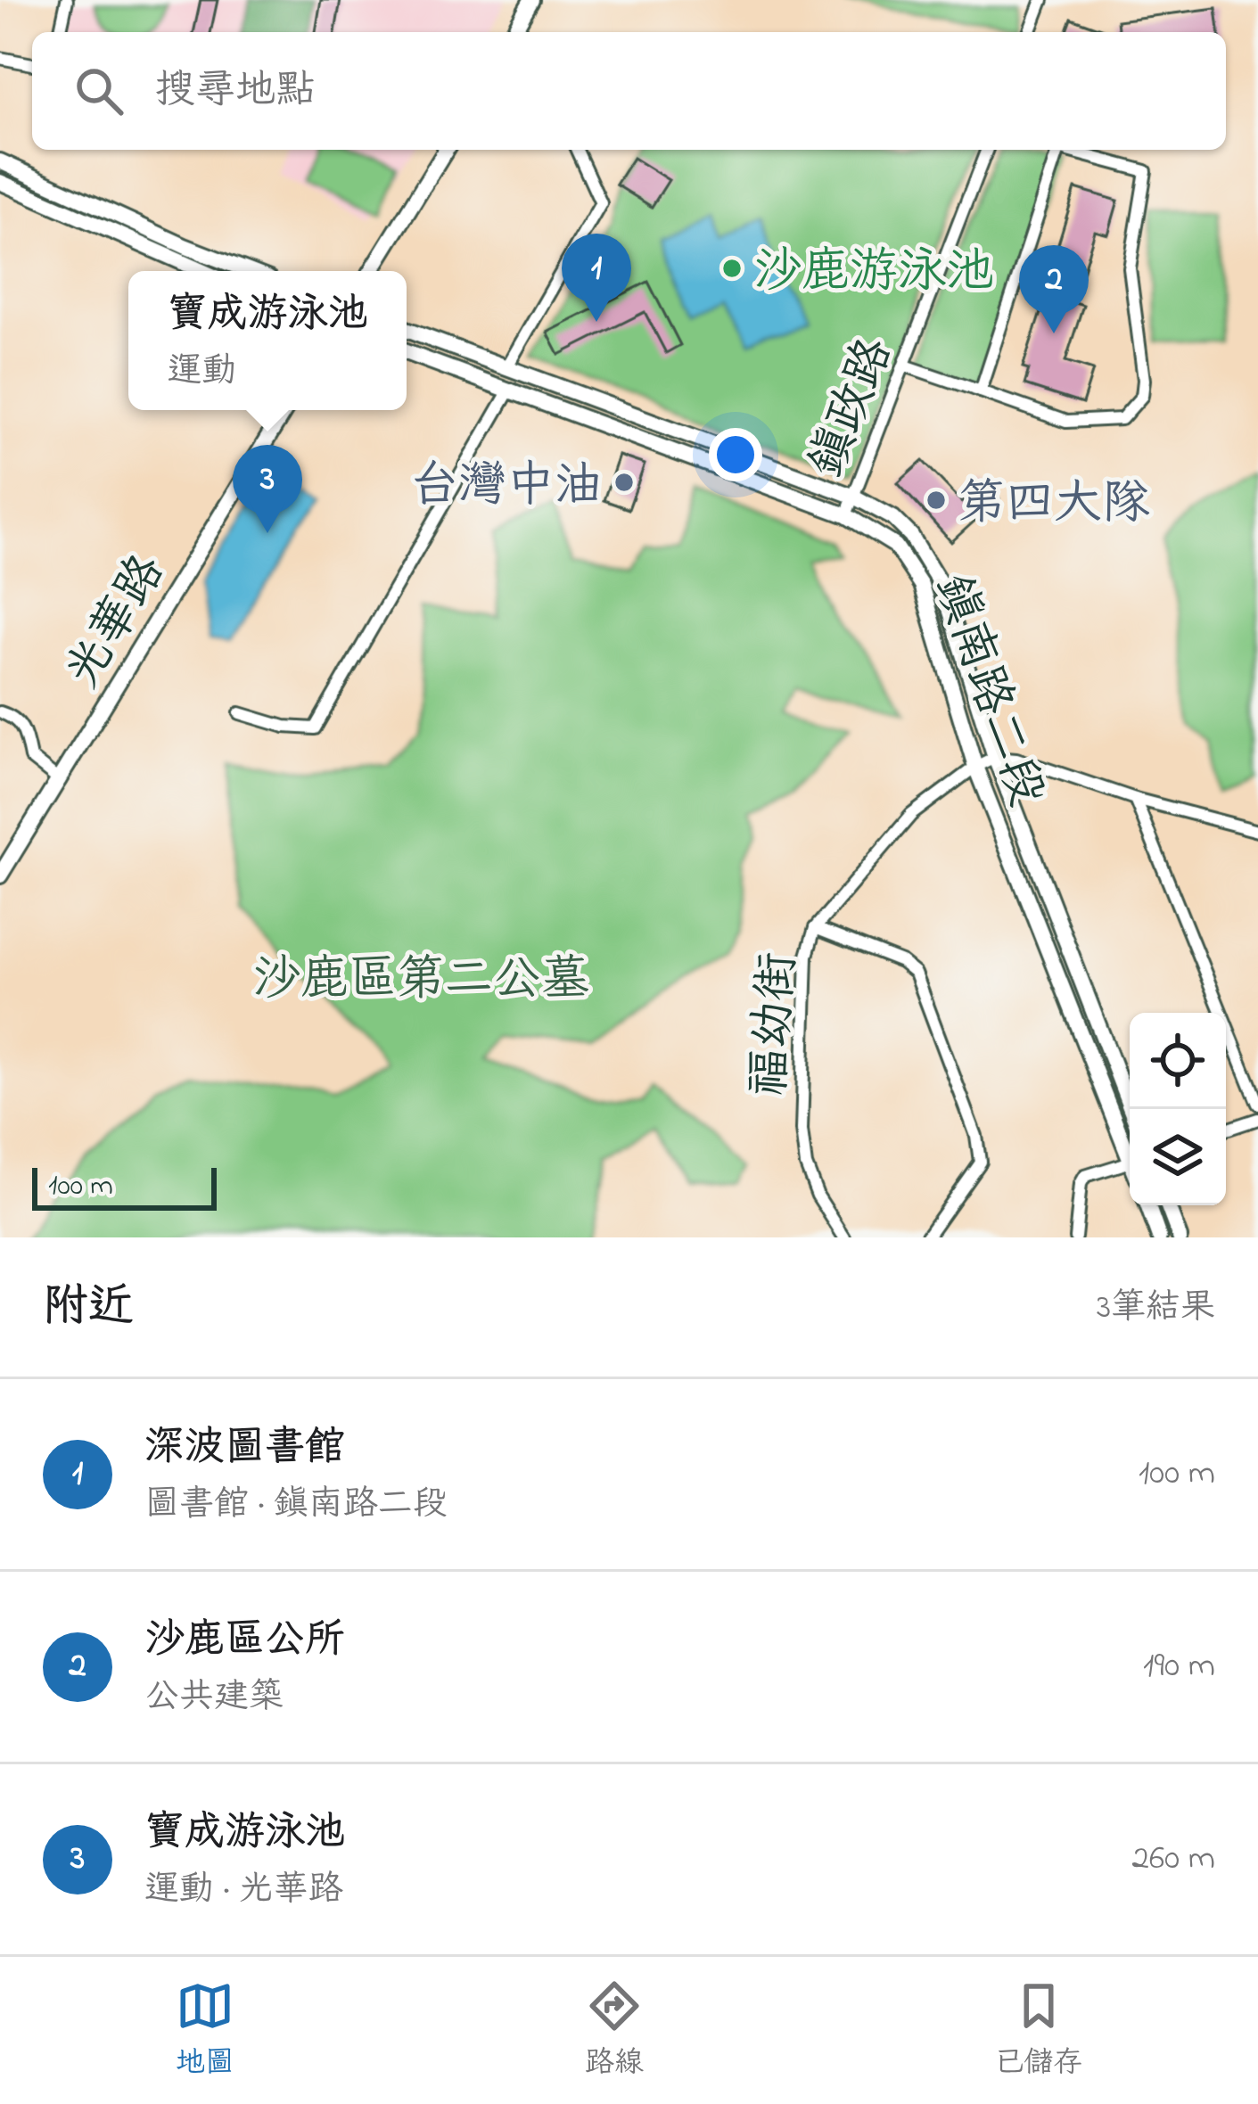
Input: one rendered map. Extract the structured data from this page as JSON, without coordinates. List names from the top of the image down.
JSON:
{
  "streets": {
    "street": [
      "鎮政路",
      "光華路",
      "鎮南路二段",
      "福幼街"
    ]
  },
  "crossings": [
    ["鎮政路", "鎮南路二段"],
    ["鎮南路二段", "福幼街"]
  ],
  "parks": ["沙鹿區第二公墓"],
  "places": ["沙鹿游泳池", "台灣中油", "第四大隊"],
  "scale_bar": "100 m",
  "page": {
    "search": "搜尋地點",
    "pins": ["1", "2", "3"],
    "popup": ["寶成游泳池", "運動"],
    "scale": "100 m",
    "heading": ["附近", "3筆結果"],
    "list": [
      {
        "mark": "1",
        "name": "深波圖書館",
        "note": "圖書館 · 鎮南路二段",
        "value": "100 m"
      },
      {
        "mark": "2",
        "name": "沙鹿區公所",
        "note": "公共建築",
        "value": "190 m"
      },
      {
        "mark": "3",
        "name": "寶成游泳池",
        "note": "運動 · 光華路",
        "value": "260 m"
      }
    ],
    "nav": ["地圖", "路線", "已儲存"]
  }
}
